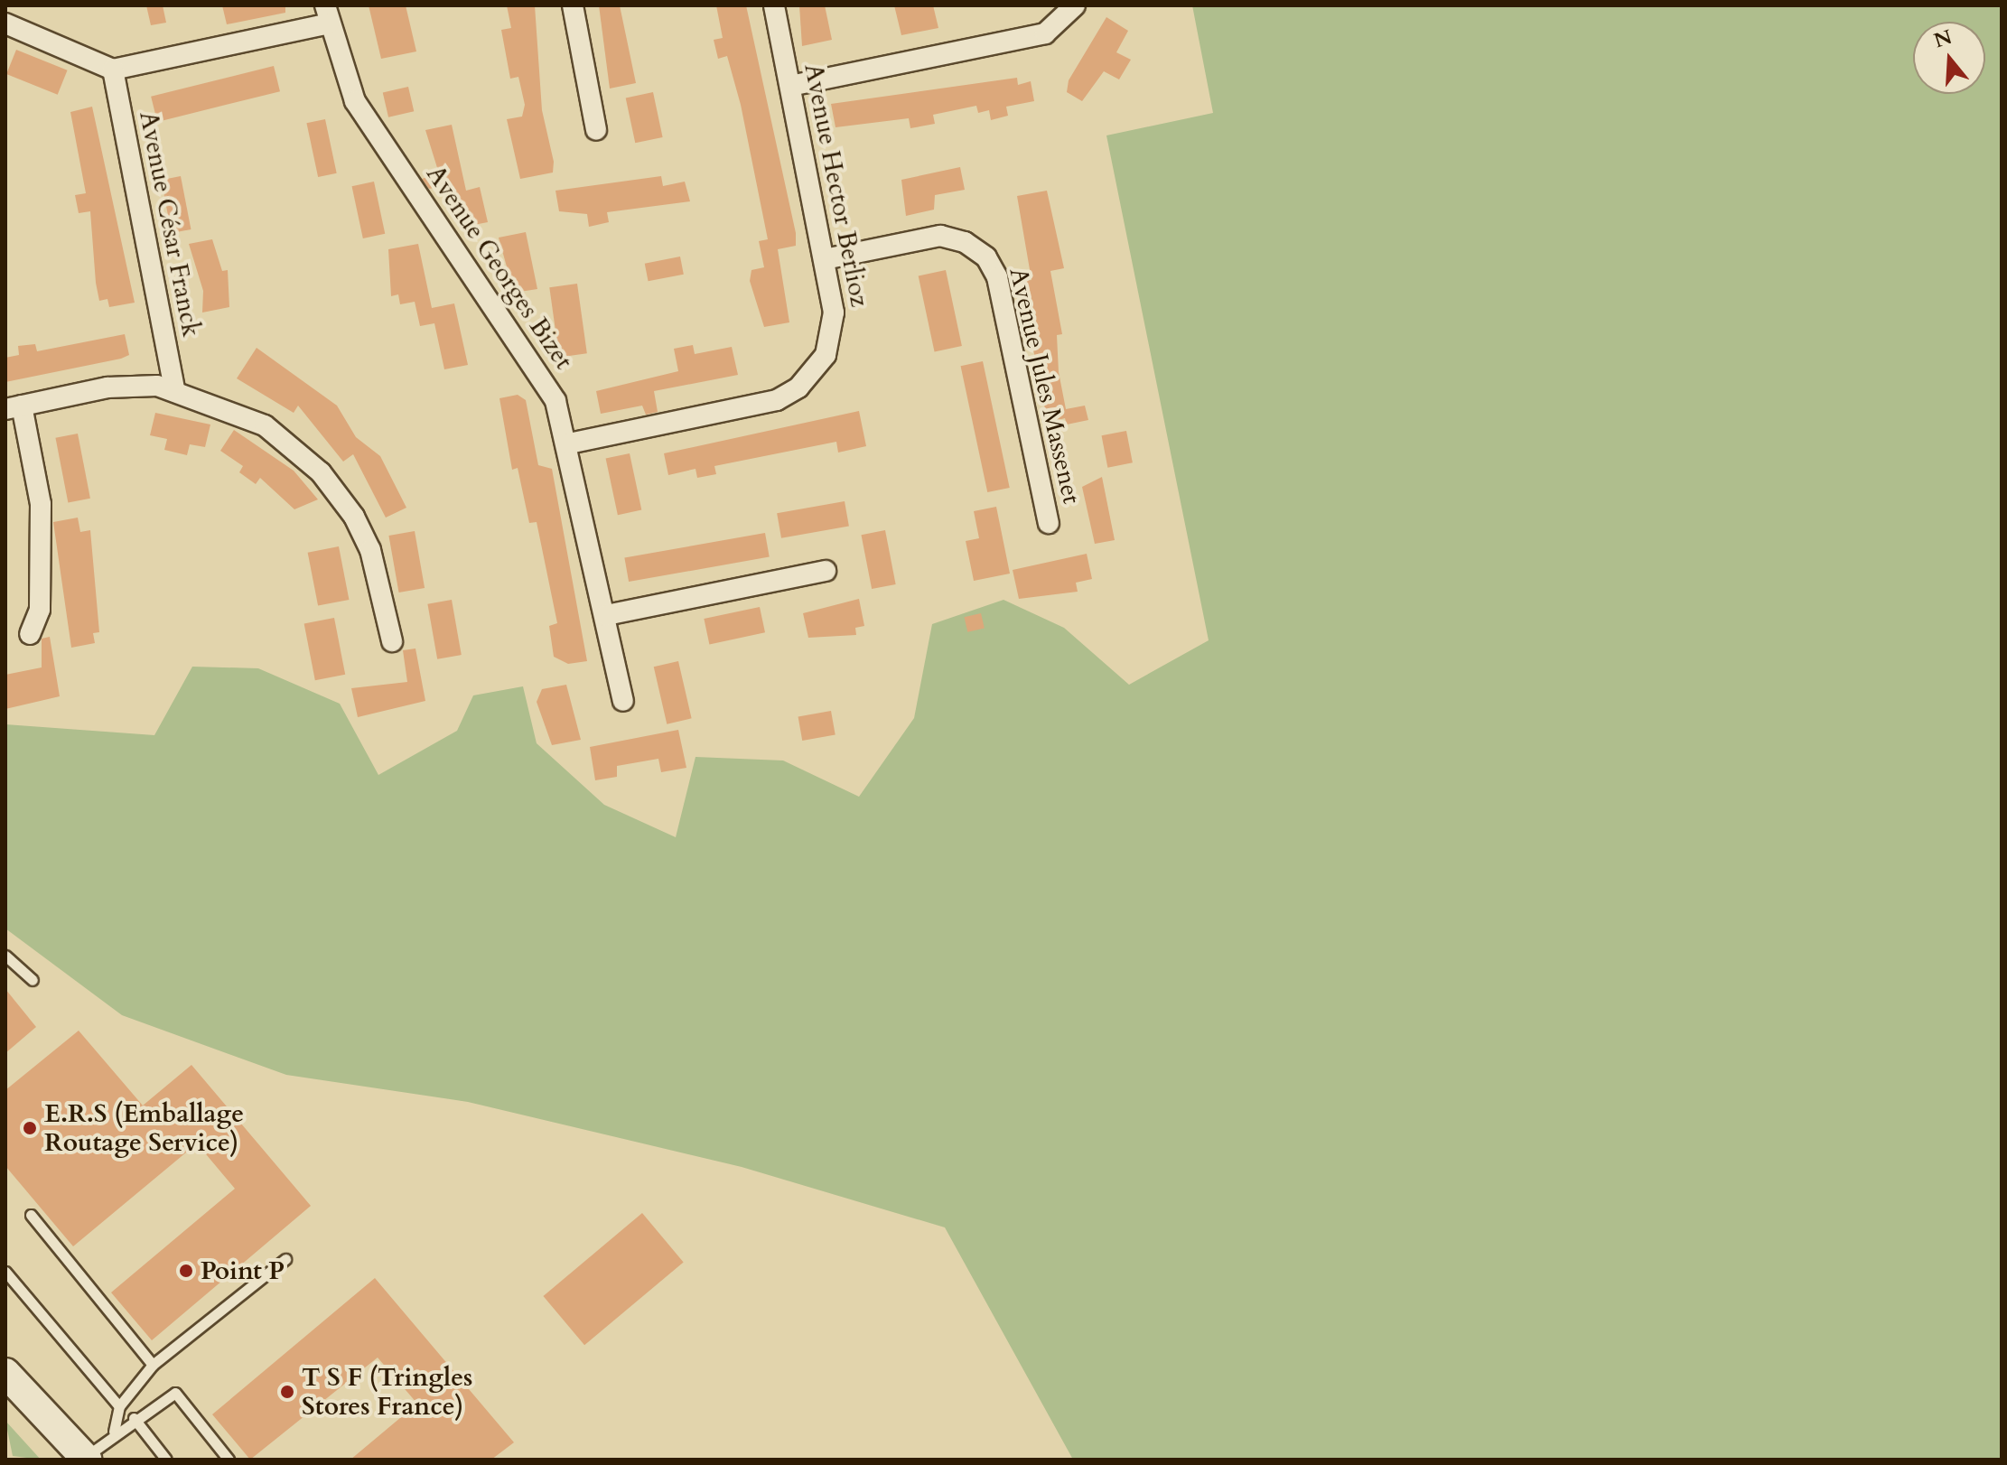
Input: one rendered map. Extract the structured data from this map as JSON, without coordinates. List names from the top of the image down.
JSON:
{
  "streets": {
    "street": [
      "Avenue Hector Berlioz",
      "Avenue César Franck",
      "Avenue Georges Bizet",
      "Avenue Jules Massenet"
    ]
  },
  "crossings": [
    ["Avenue Hector Berlioz", "Avenue Georges Bizet"],
    ["Avenue Hector Berlioz", "Avenue Jules Massenet"]
  ],
  "places": ["E.R.S (Emballage Routage Service)", "Point P", "T S F (Tringles Stores France)"],
  "north": "top"
}
